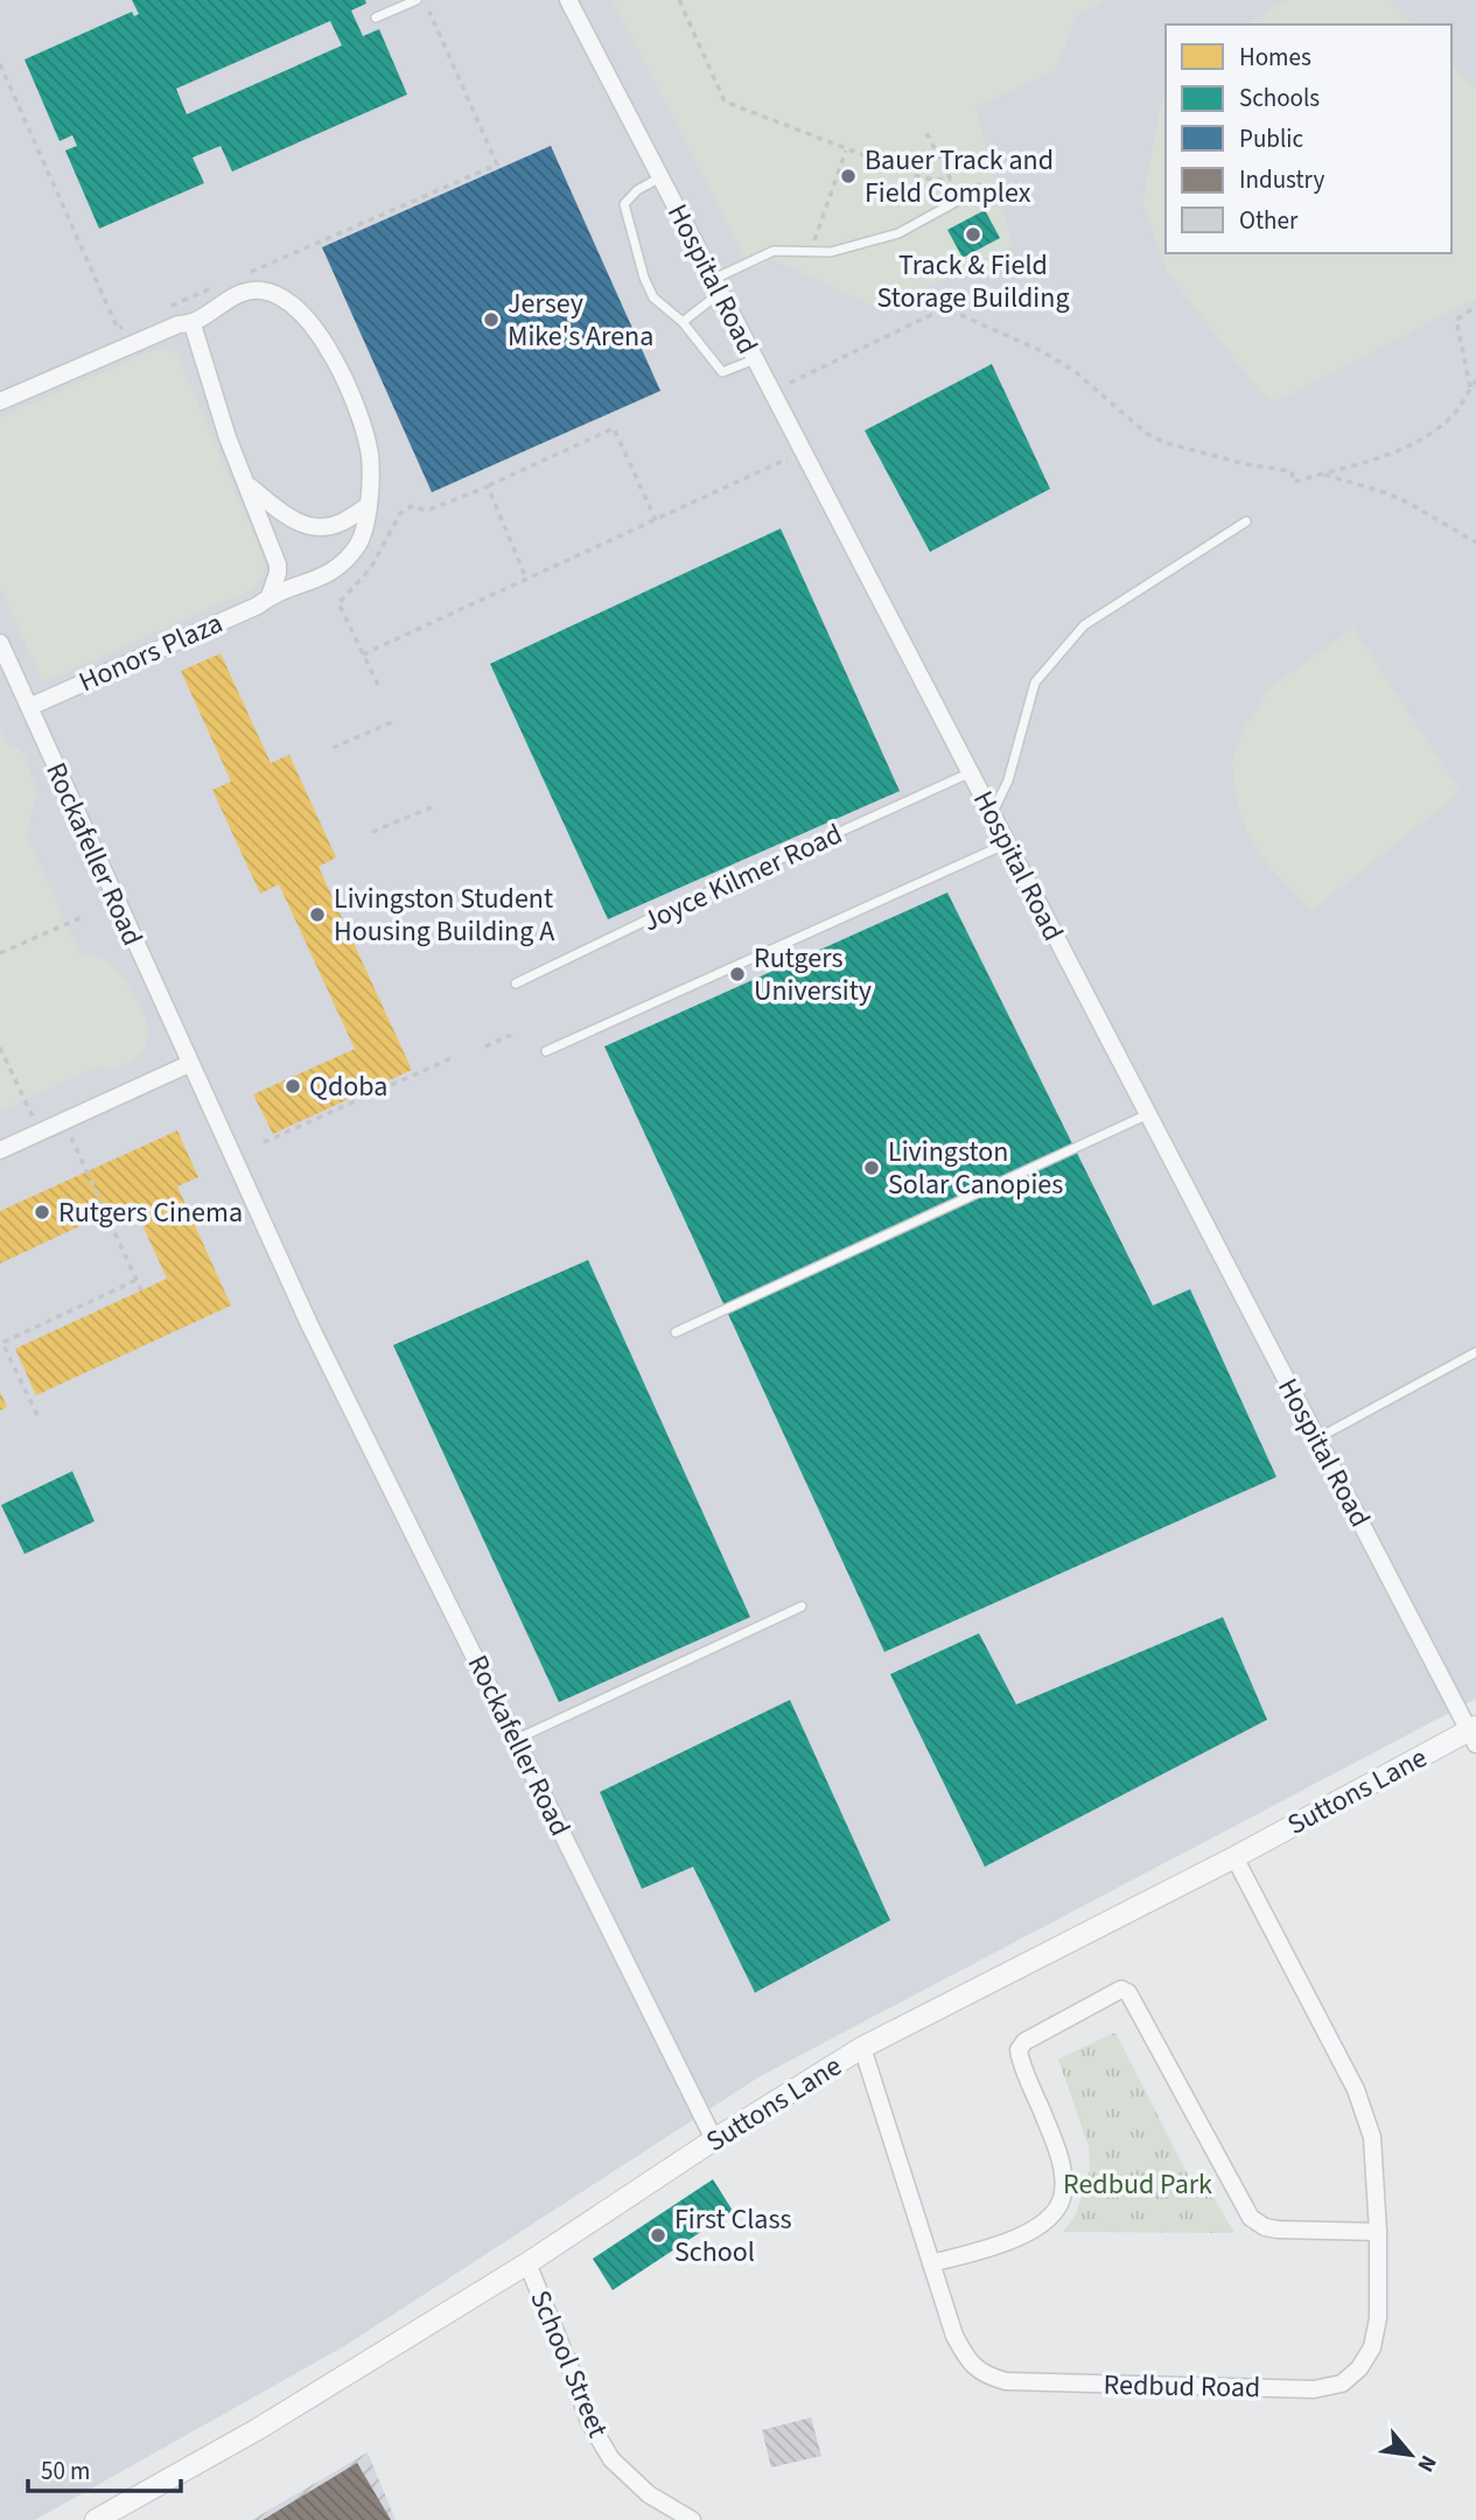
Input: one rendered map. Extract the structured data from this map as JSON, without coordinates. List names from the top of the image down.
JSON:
{
  "streets": {
    "street": [
      "Hospital Road",
      "Honors Plaza",
      "Rockafeller Road",
      "Suttons Lane",
      "School Street",
      "Redbud Road"
    ],
    "lane": ["Joyce Kilmer Road"]
  },
  "crossings": [
    ["Hospital Road", "Joyce Kilmer Road"],
    ["Hospital Road", "Suttons Lane"],
    ["Honors Plaza", "Rockafeller Road"],
    ["Rockafeller Road", "Suttons Lane"],
    ["Suttons Lane", "School Street"],
    ["Suttons Lane", "Redbud Road"]
  ],
  "parks": ["Redbud Park"],
  "places": [
    "Bauer Track and Field Complex",
    "Track & Field Storage Building",
    "Jersey Mike's Arena",
    "Livingston Student Housing Building A",
    "Rutgers University",
    "Qdoba",
    "Livingston Solar Canopies",
    "Rutgers Cinema",
    "First Class School"
  ],
  "legend": [
    "Homes",
    "Schools",
    "Public",
    "Industry",
    "Other"
  ],
  "scale_bar": "50 m",
  "north": "bottom right"
}
